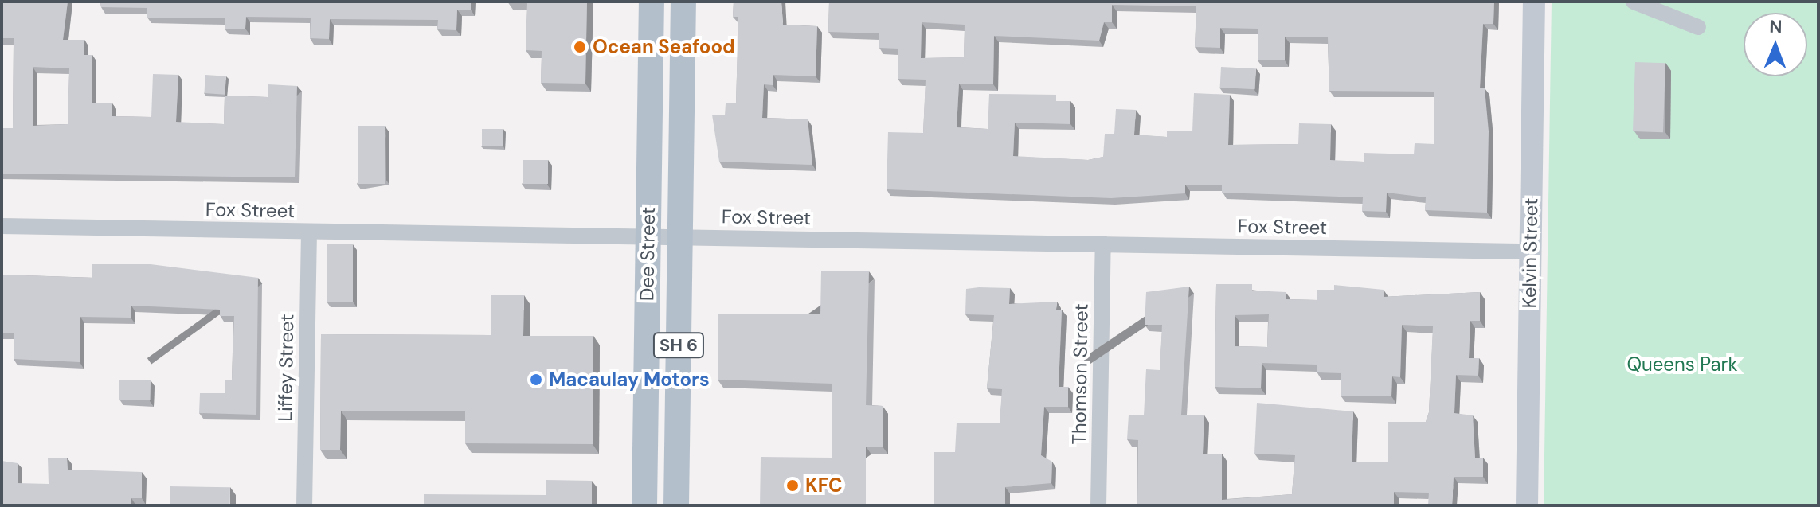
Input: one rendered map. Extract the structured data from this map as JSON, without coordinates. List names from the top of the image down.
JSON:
{
  "streets": {
    "main road": ["Kelvin Street", "Dee Street", "SH 6"],
    "street": ["Fox Street", "Liffey Street", "Thomson Street"]
  },
  "crossings": [
    ["Fox Street", "Kelvin Street"],
    ["Fox Street", "Dee Street"],
    ["Fox Street", "Liffey Street"],
    ["Fox Street", "Thomson Street"]
  ],
  "parks": ["Queens Park"],
  "places": ["Ocean Seafood", "Macaulay Motors", "KFC"],
  "north": "top"
}
